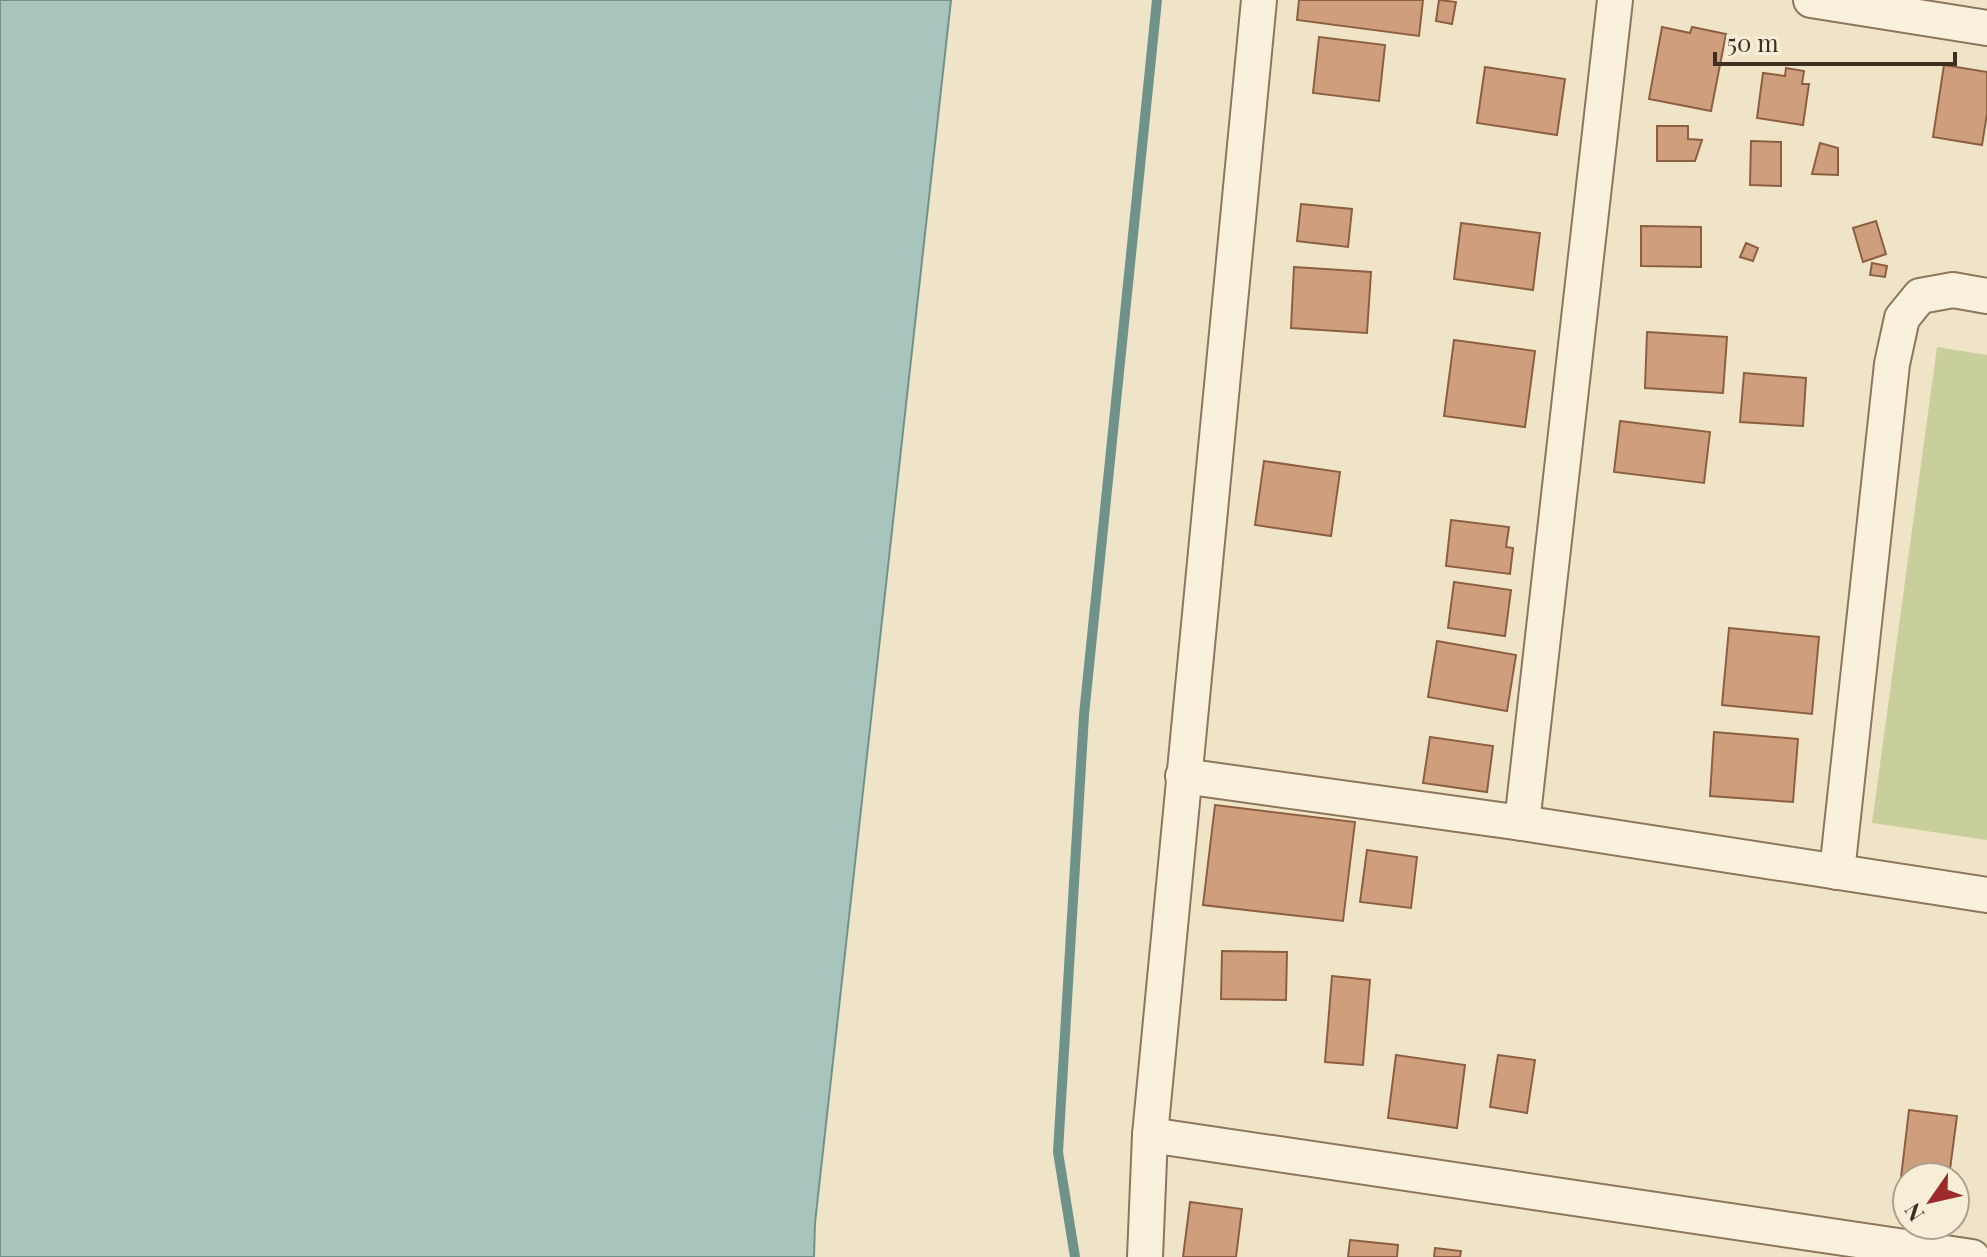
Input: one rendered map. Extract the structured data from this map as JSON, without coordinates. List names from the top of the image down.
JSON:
{
  "scale_bar": "50 m",
  "north": "bottom left"
}
